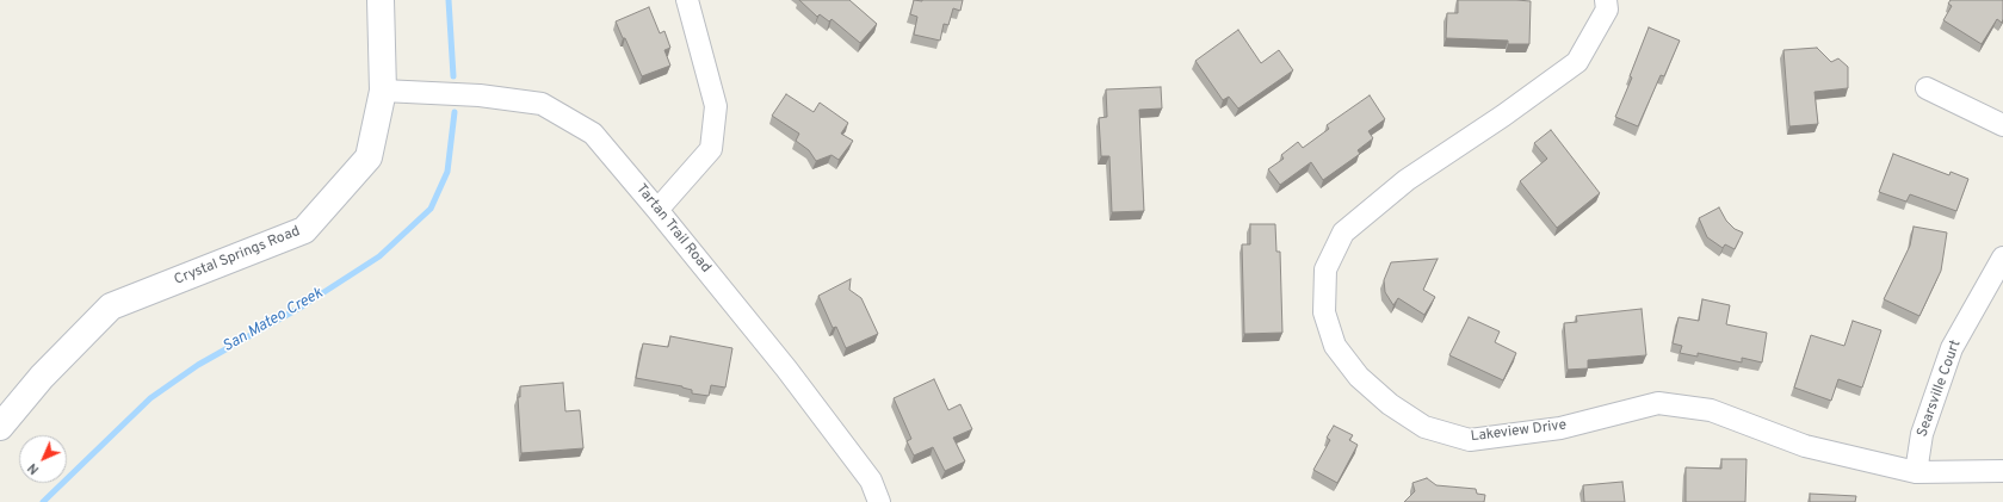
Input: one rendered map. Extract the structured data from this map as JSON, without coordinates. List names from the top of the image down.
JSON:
{
  "streets": {
    "main road": ["Crystal Springs Road"],
    "street": ["Tartan Trail Road", "Searsville Court", "Lakeview Drive"]
  },
  "crossings": [
    ["Tartan Trail Road", "Crystal Springs Road"],
    ["Searsville Court", "Lakeview Drive"]
  ],
  "water": ["San Mateo Creek"],
  "north": "bottom left"
}
